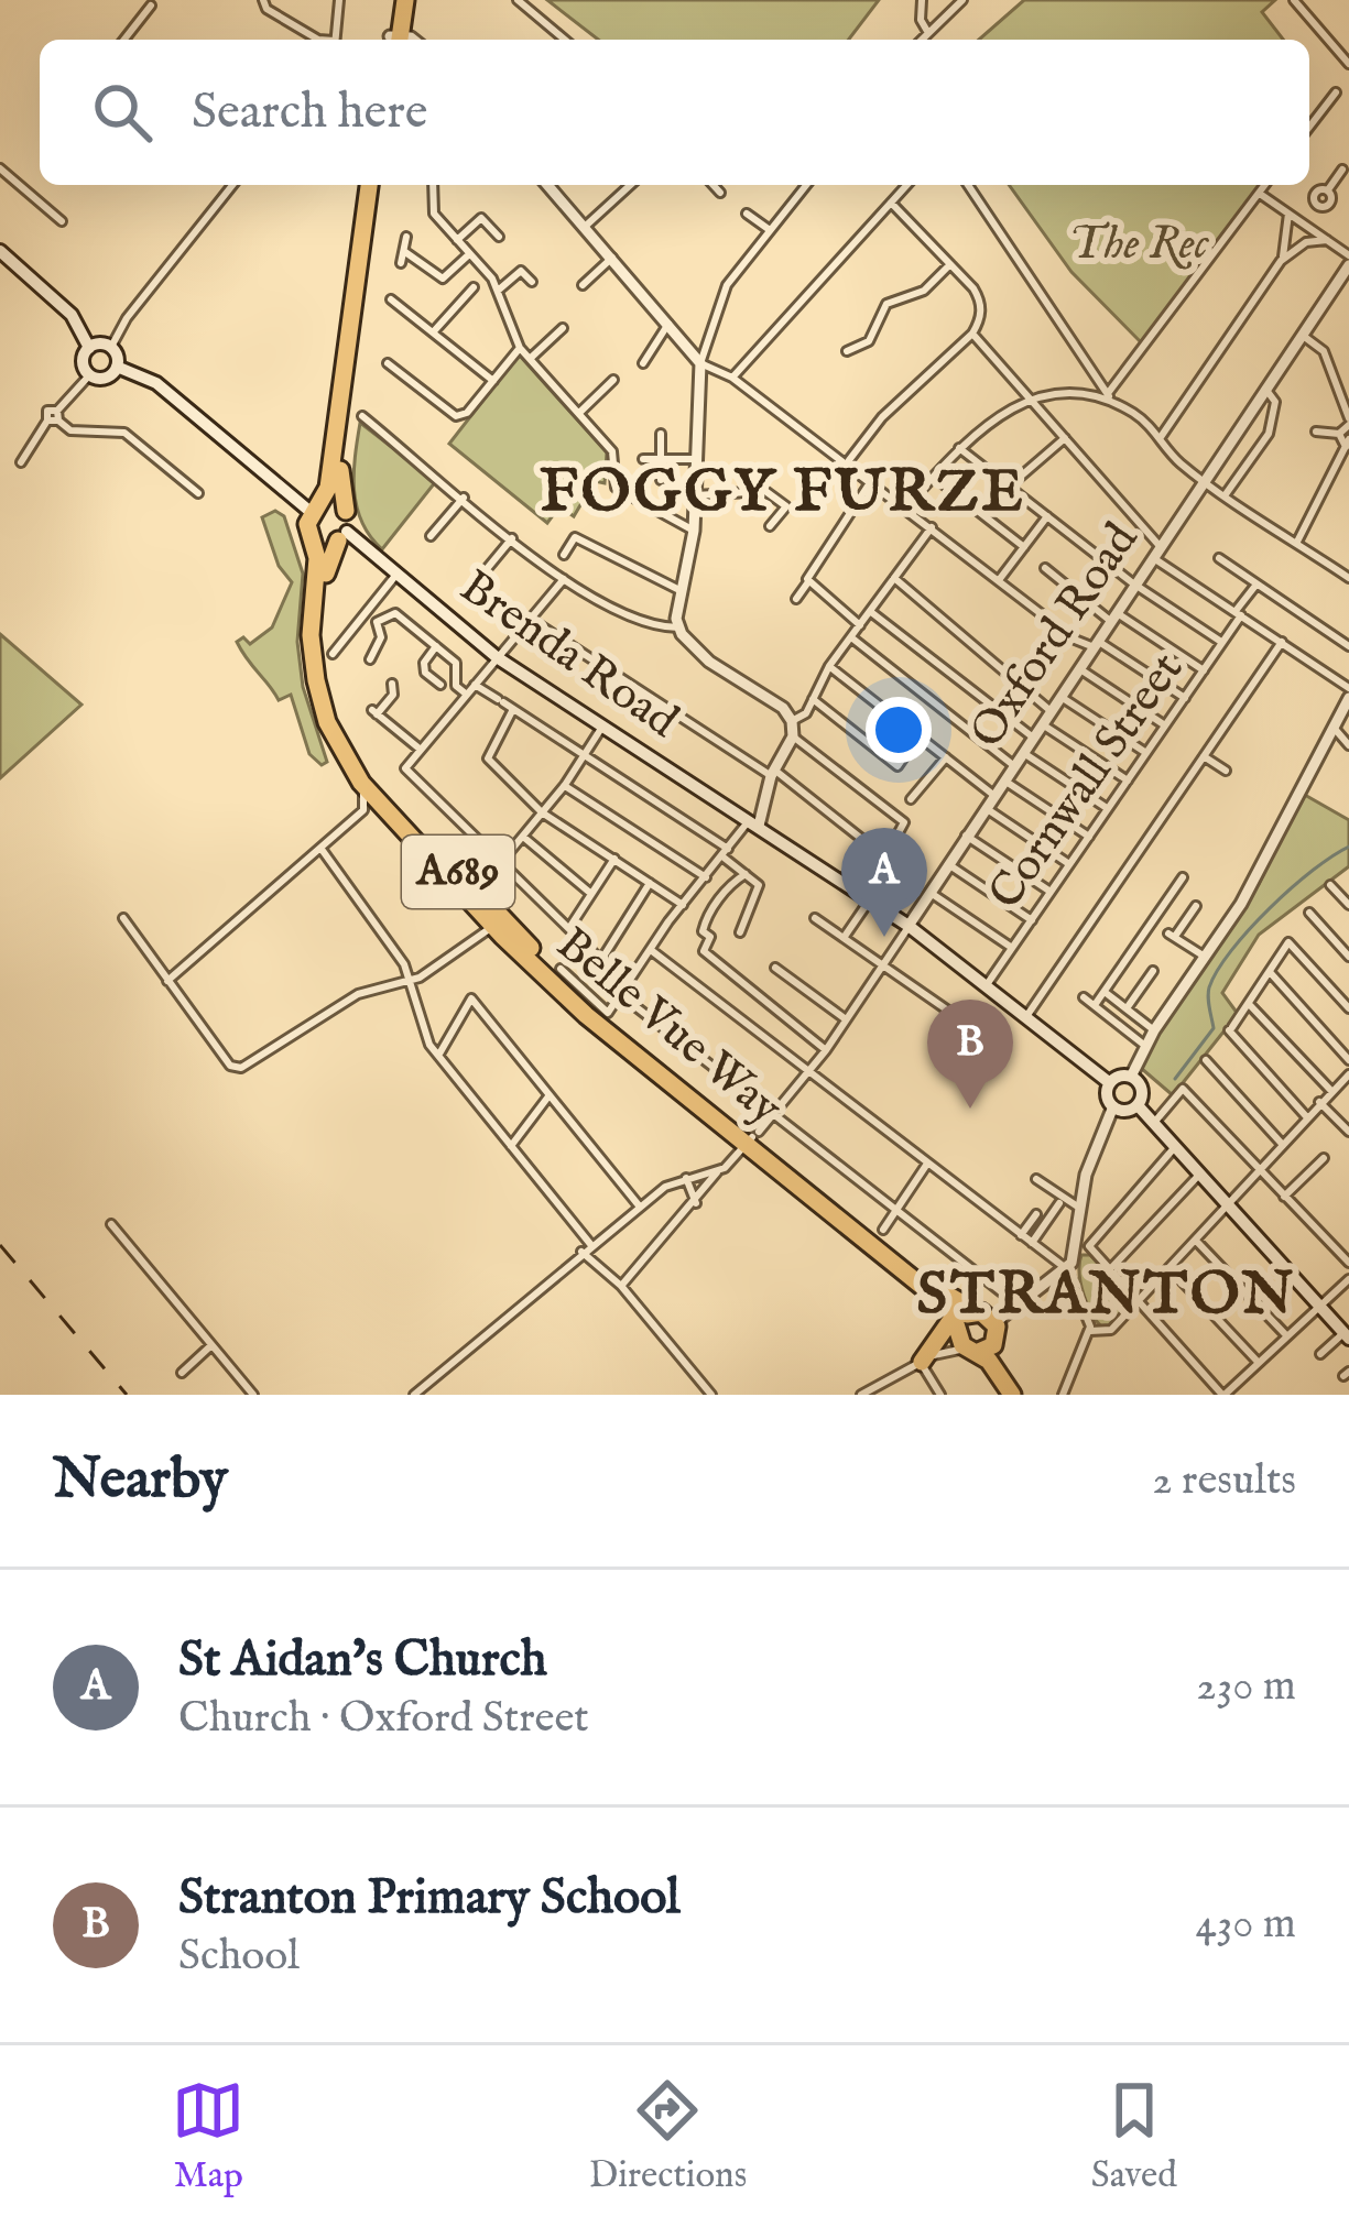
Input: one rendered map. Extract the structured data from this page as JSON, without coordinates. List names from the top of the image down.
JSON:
{
  "streets": {
    "highway": ["A689", "Belle Vue Way"],
    "main road": ["Brenda Road"],
    "street": ["Oxford Road", "Cornwall Street"]
  },
  "crossings": [
    ["Oxford Road", "Brenda Road"],
    ["Brenda Road", "Cornwall Street"],
    ["Brenda Road", "A689"],
    ["Brenda Road", "Belle Vue Way"],
    ["A689", "Belle Vue Way"]
  ],
  "districts": ["FOGGY FURZE", "STRANTON"],
  "parks": ["The Rec"],
  "page": {
    "search": "Search here",
    "pins": ["A", "B"],
    "heading": ["Nearby", "2 results"],
    "list": [
      {
        "mark": "A",
        "name": "St Aidan's Church",
        "note": "Church · Oxford Street",
        "value": "230 m"
      },
      {
        "mark": "B",
        "name": "Stranton Primary School",
        "note": "School",
        "value": "430 m"
      }
    ],
    "nav": ["Map", "Directions", "Saved"]
  }
}
